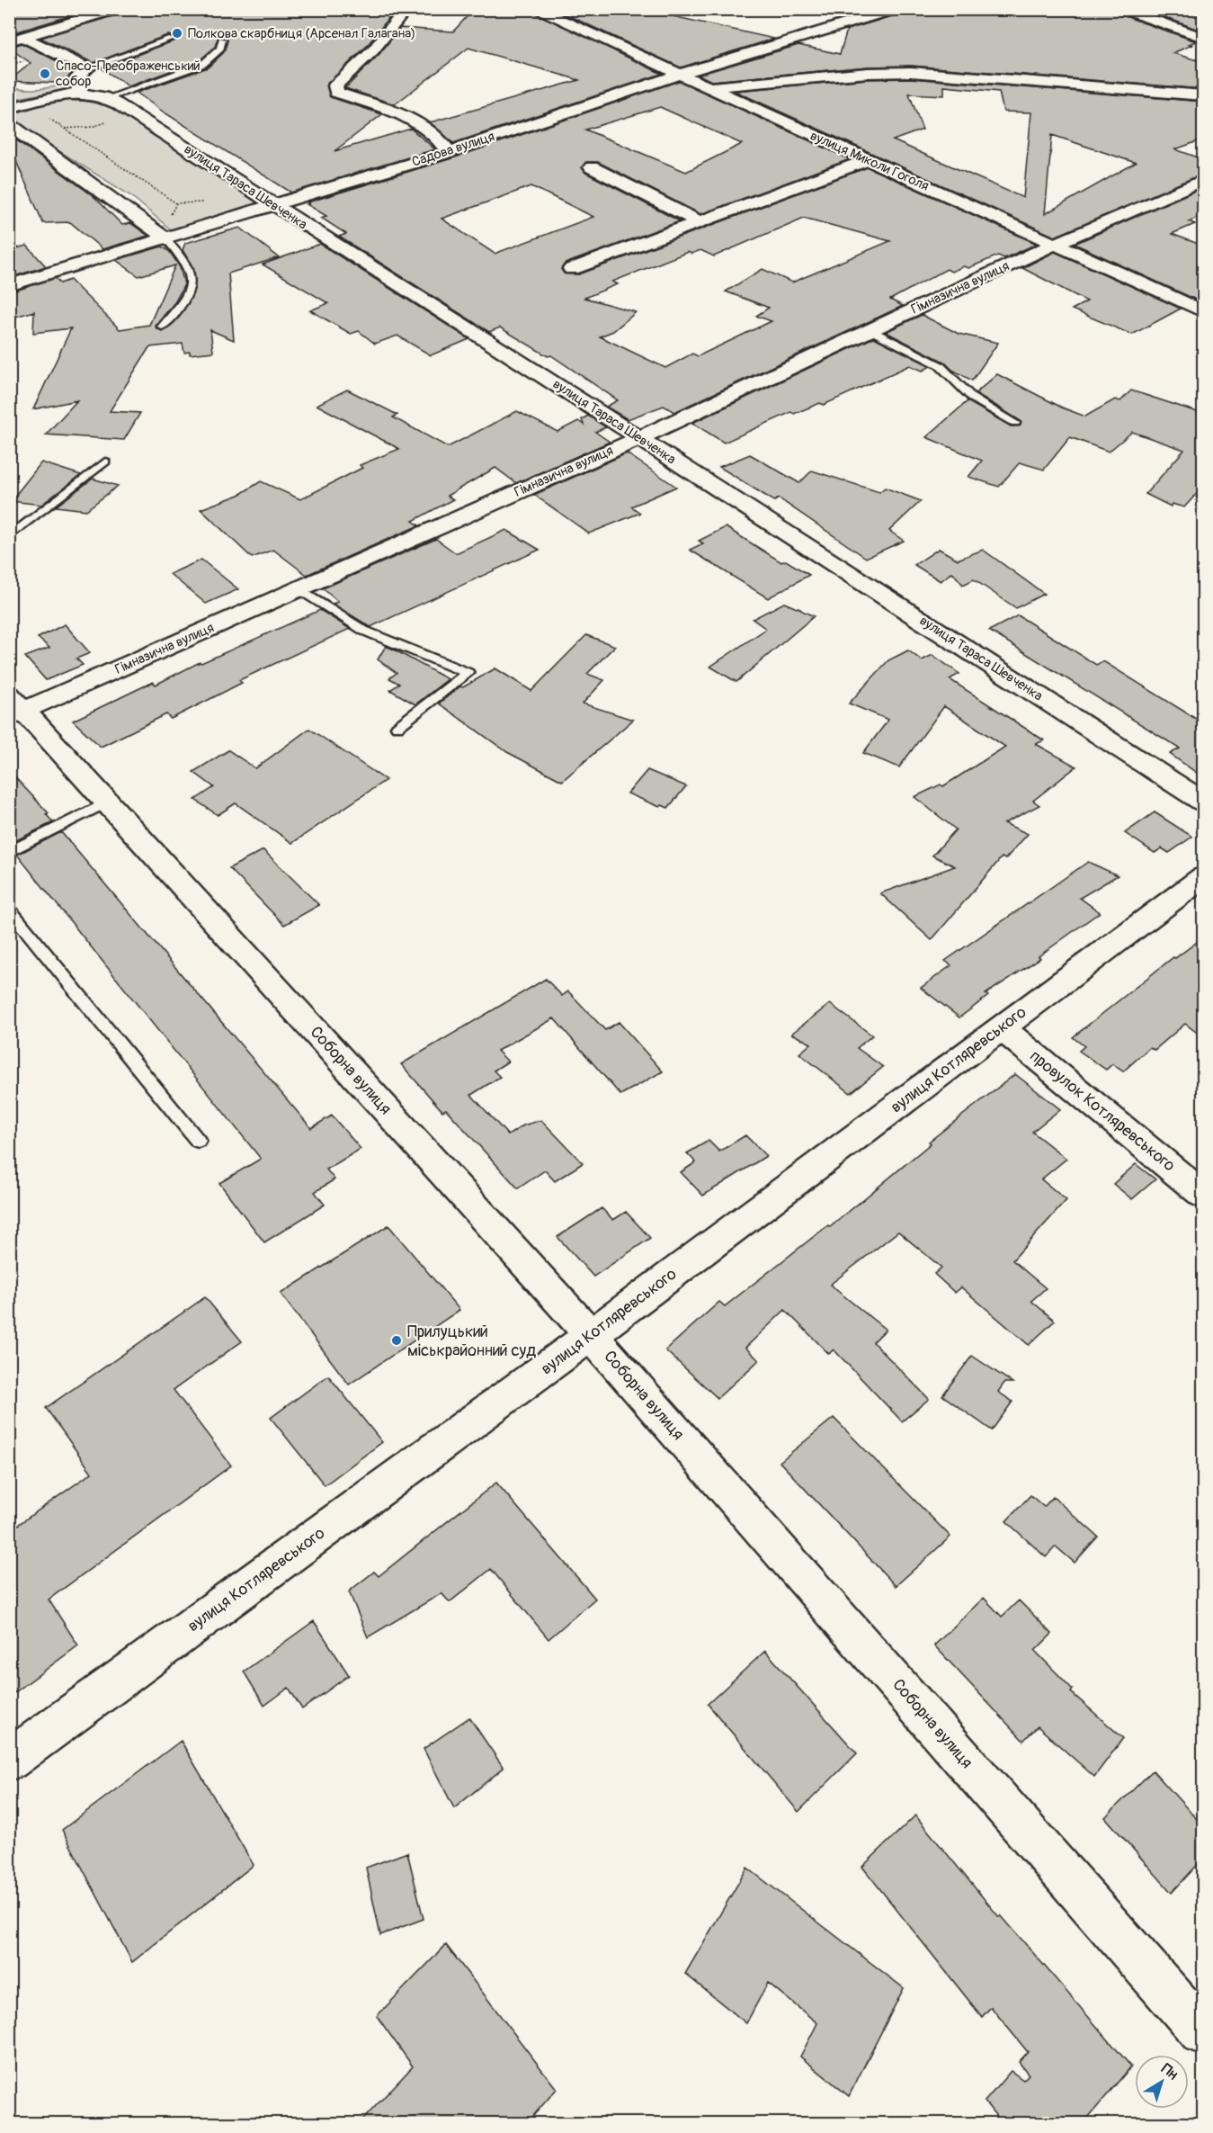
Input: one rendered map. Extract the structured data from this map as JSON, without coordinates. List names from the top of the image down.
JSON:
{
  "streets": {
    "street": [
      "Садова вулиця",
      "вулиця Миколи Гоголя",
      "вулиця Тараса Шевченка",
      "Гімназична вулиця",
      "вулиця Котляревського",
      "Соборна вулиця",
      "провулок Котляревського"
    ]
  },
  "crossings": [
    ["Садова вулиця", "вулиця Миколи Гоголя"],
    ["Садова вулиця", "вулиця Тараса Шевченка"],
    ["вулиця Миколи Гоголя", "Гімназична вулиця"],
    ["вулиця Тараса Шевченка", "Гімназична вулиця"],
    ["Гімназична вулиця", "Соборна вулиця"],
    ["вулиця Котляревського", "Соборна вулиця"],
    ["вулиця Котляревського", "провулок Котляревського"]
  ],
  "places": ["Полкова скарбниця (Арсенал Галагана)", "Спасо-Преображенський собор", "Прилуцький міськрайонний суд"],
  "north": "top right"
}
